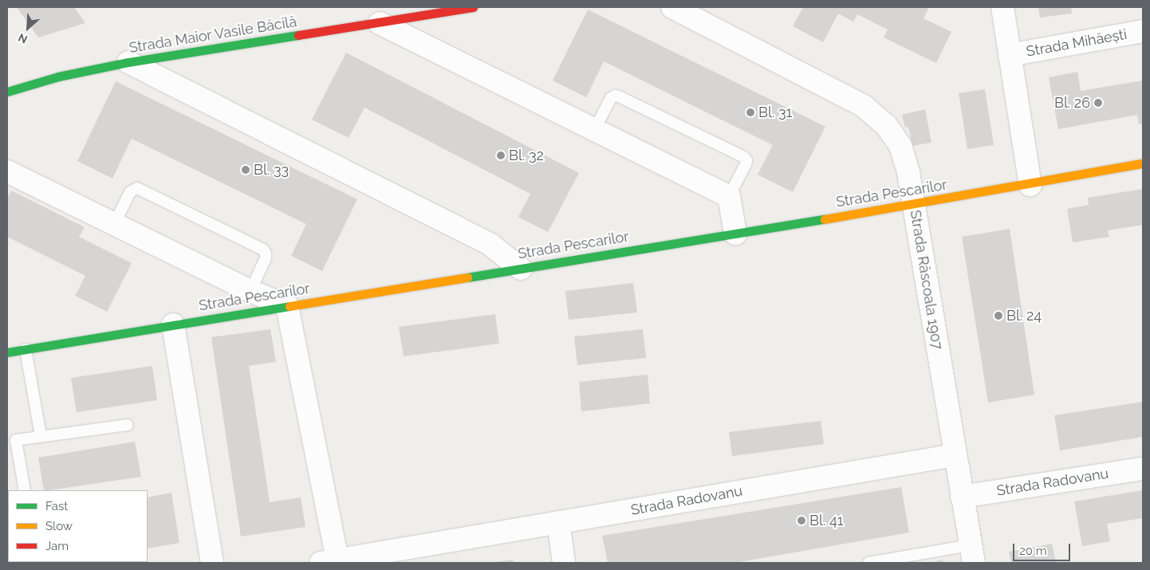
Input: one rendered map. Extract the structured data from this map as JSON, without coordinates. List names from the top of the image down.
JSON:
{
  "streets": {
    "street": [
      "Strada Maior Vasile Băcilă",
      "Strada Mihăești",
      "Strada Pescarilor",
      "Strada Răscoala 1907",
      "Strada Radovanu"
    ]
  },
  "crossings": [
    ["Strada Pescarilor", "Strada Răscoala 1907"],
    ["Strada Răscoala 1907", "Strada Radovanu"]
  ],
  "places": [
    "Bl. 26",
    "Bl. 31",
    "Bl. 32",
    "Bl. 33",
    "Bl. 24",
    "Bl. 41"
  ],
  "legend": ["Fast", "Slow", "Jam"],
  "scale_bar": "20 m",
  "north": "bottom left"
}
